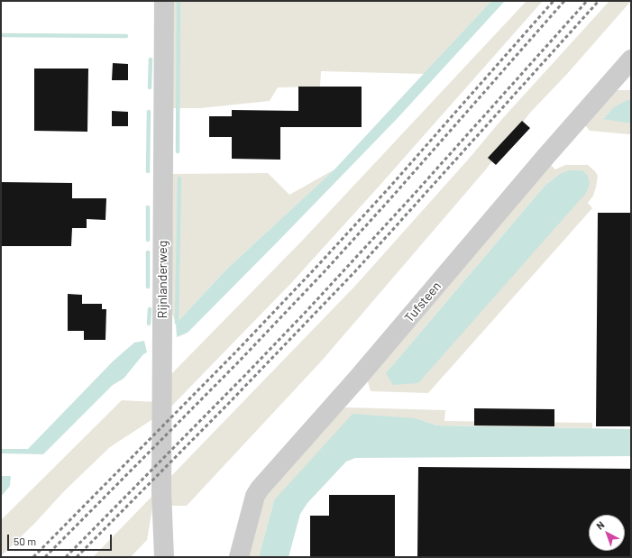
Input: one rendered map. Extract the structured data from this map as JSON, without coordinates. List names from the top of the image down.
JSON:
{
  "streets": {
    "street": ["Rijnlanderweg", "Tufsteen"]
  },
  "scale_bar": "50 m",
  "north": "top left"
}
